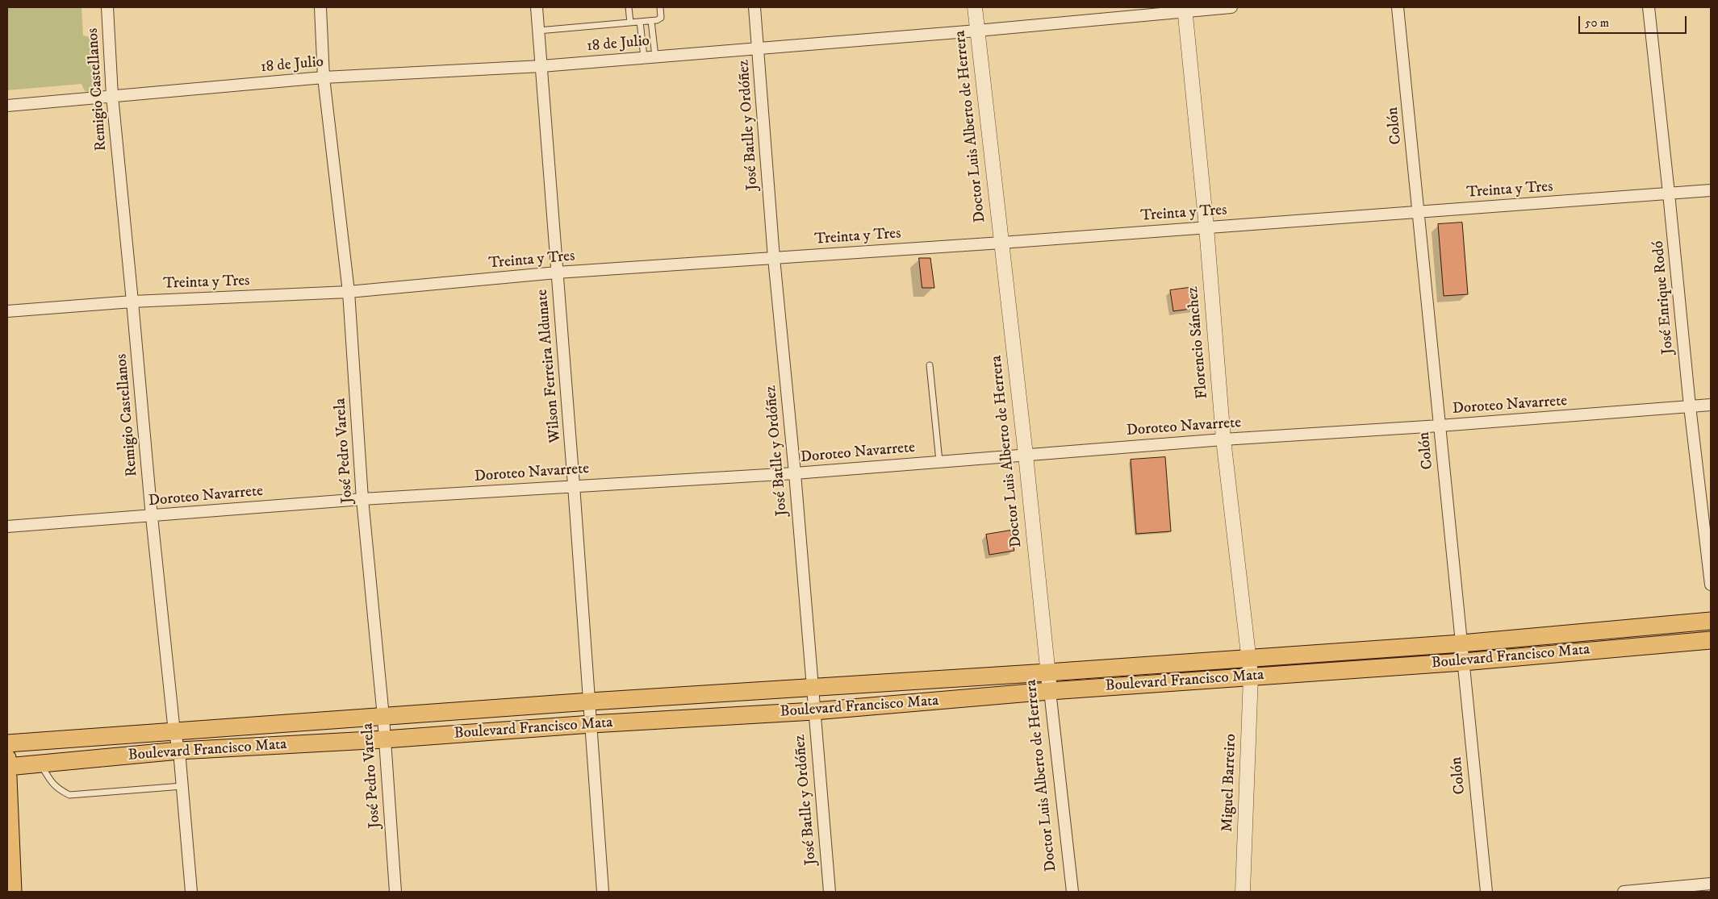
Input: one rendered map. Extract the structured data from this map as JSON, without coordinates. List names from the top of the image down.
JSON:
{
  "streets": {
    "main road": ["Boulevard Francisco Mata"],
    "street": [
      "18 de Julio",
      "Remigio Castellanos",
      "José Batlle y Ordóñez",
      "Colón",
      "Doctor Luis Alberto de Herrera",
      "Treinta y Tres",
      "José Enrique Rodó",
      "Florencio Sánchez",
      "Wilson Ferreira Aldunate",
      "Doroteo Navarrete",
      "José Pedro Varela",
      "Miguel Barreiro"
    ]
  },
  "crossings": [
    ["18 de Julio", "Remigio Castellanos"],
    ["18 de Julio", "José Batlle y Ordóñez"],
    ["18 de Julio", "Doctor Luis Alberto de Herrera"],
    ["18 de Julio", "Florencio Sánchez"],
    ["18 de Julio", "Wilson Ferreira Aldunate"],
    ["18 de Julio", "José Pedro Varela"],
    ["Remigio Castellanos", "Treinta y Tres"],
    ["Remigio Castellanos", "Doroteo Navarrete"],
    ["Remigio Castellanos", "Boulevard Francisco Mata"],
    ["José Batlle y Ordóñez", "Treinta y Tres"],
    ["José Batlle y Ordóñez", "Doroteo Navarrete"],
    ["José Batlle y Ordóñez", "Boulevard Francisco Mata"],
    ["Colón", "Treinta y Tres"],
    ["Colón", "Doroteo Navarrete"],
    ["Colón", "Boulevard Francisco Mata"],
    ["Doctor Luis Alberto de Herrera", "Treinta y Tres"],
    ["Doctor Luis Alberto de Herrera", "Doroteo Navarrete"],
    ["Doctor Luis Alberto de Herrera", "Boulevard Francisco Mata"],
    ["Treinta y Tres", "José Enrique Rodó"],
    ["Treinta y Tres", "Florencio Sánchez"],
    ["Treinta y Tres", "Wilson Ferreira Aldunate"],
    ["Treinta y Tres", "José Pedro Varela"],
    ["José Enrique Rodó", "Doroteo Navarrete"],
    ["Florencio Sánchez", "Doroteo Navarrete"],
    ["Florencio Sánchez", "Boulevard Francisco Mata"],
    ["Florencio Sánchez", "Miguel Barreiro"],
    ["Wilson Ferreira Aldunate", "Doroteo Navarrete"],
    ["Wilson Ferreira Aldunate", "Boulevard Francisco Mata"],
    ["Doroteo Navarrete", "José Pedro Varela"],
    ["José Pedro Varela", "Boulevard Francisco Mata"],
    ["Boulevard Francisco Mata", "Miguel Barreiro"]
  ],
  "scale_bar": "50 m"
}
